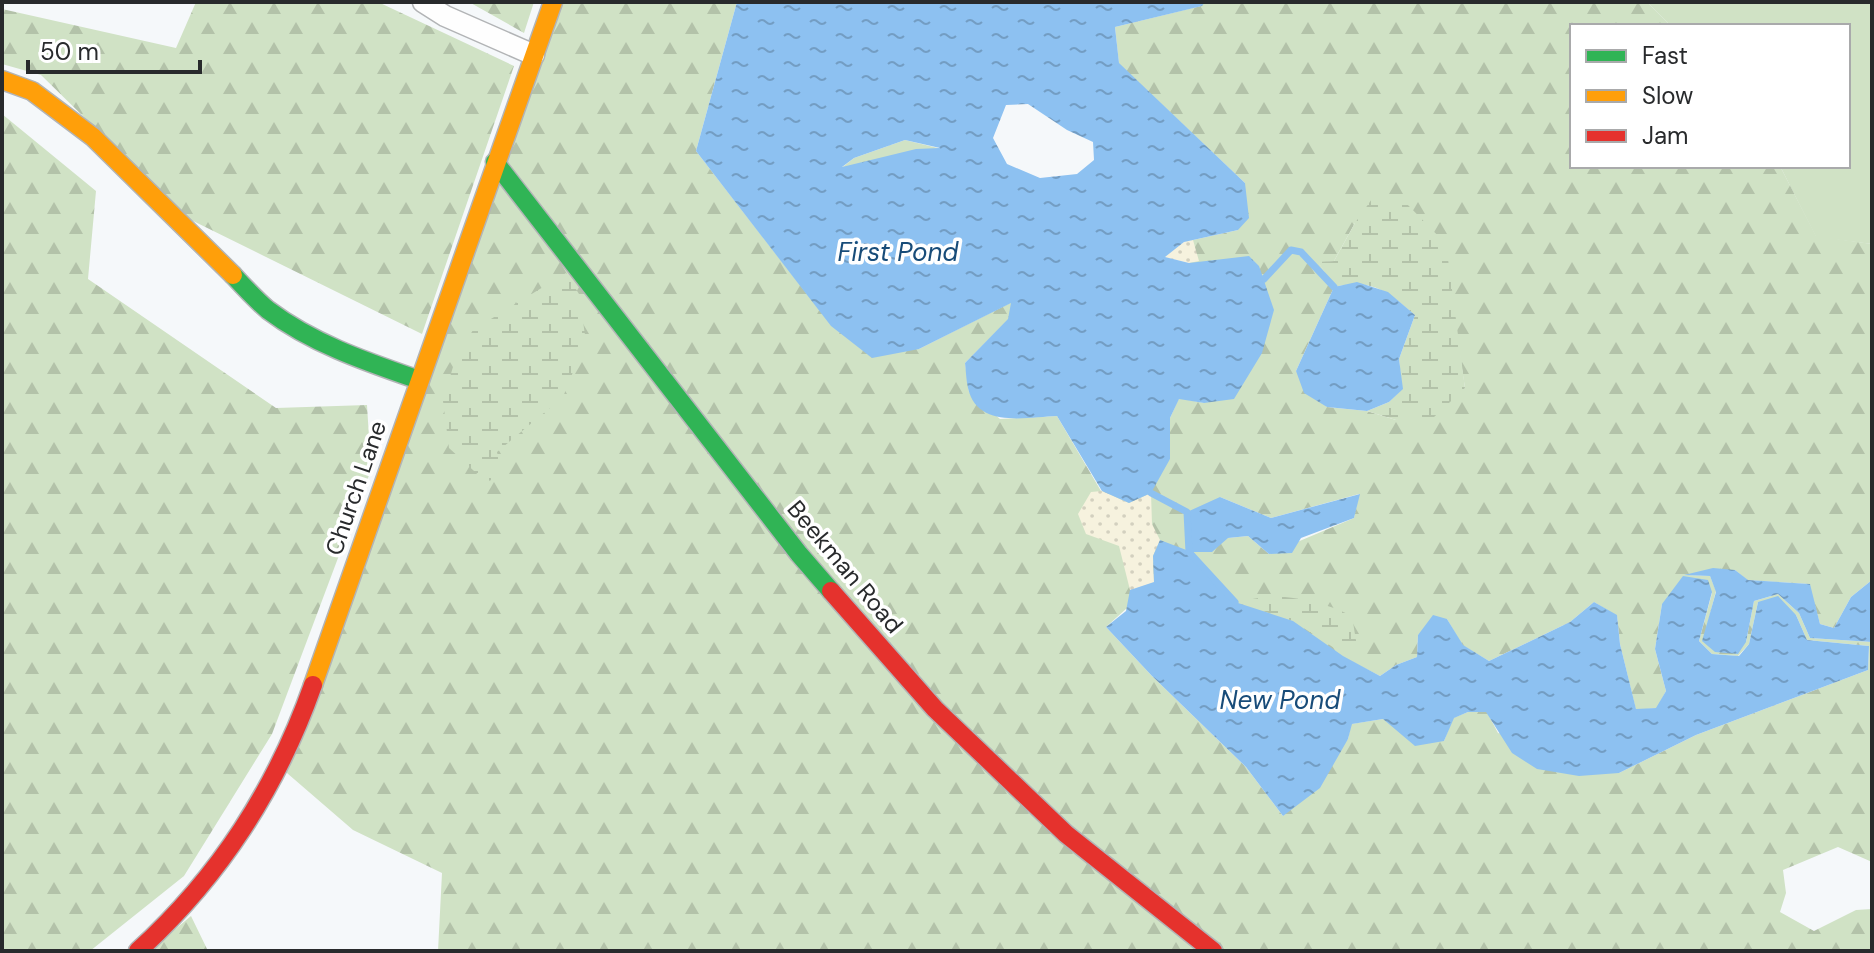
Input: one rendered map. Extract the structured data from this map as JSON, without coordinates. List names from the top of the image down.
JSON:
{
  "streets": {
    "street": ["Church Lane", "Beekman Road"]
  },
  "crossings": [
    ["Church Lane", "Beekman Road"]
  ],
  "water": ["First Pond", "New Pond"],
  "legend": ["Fast", "Slow", "Jam"],
  "scale_bar": "50 m"
}
